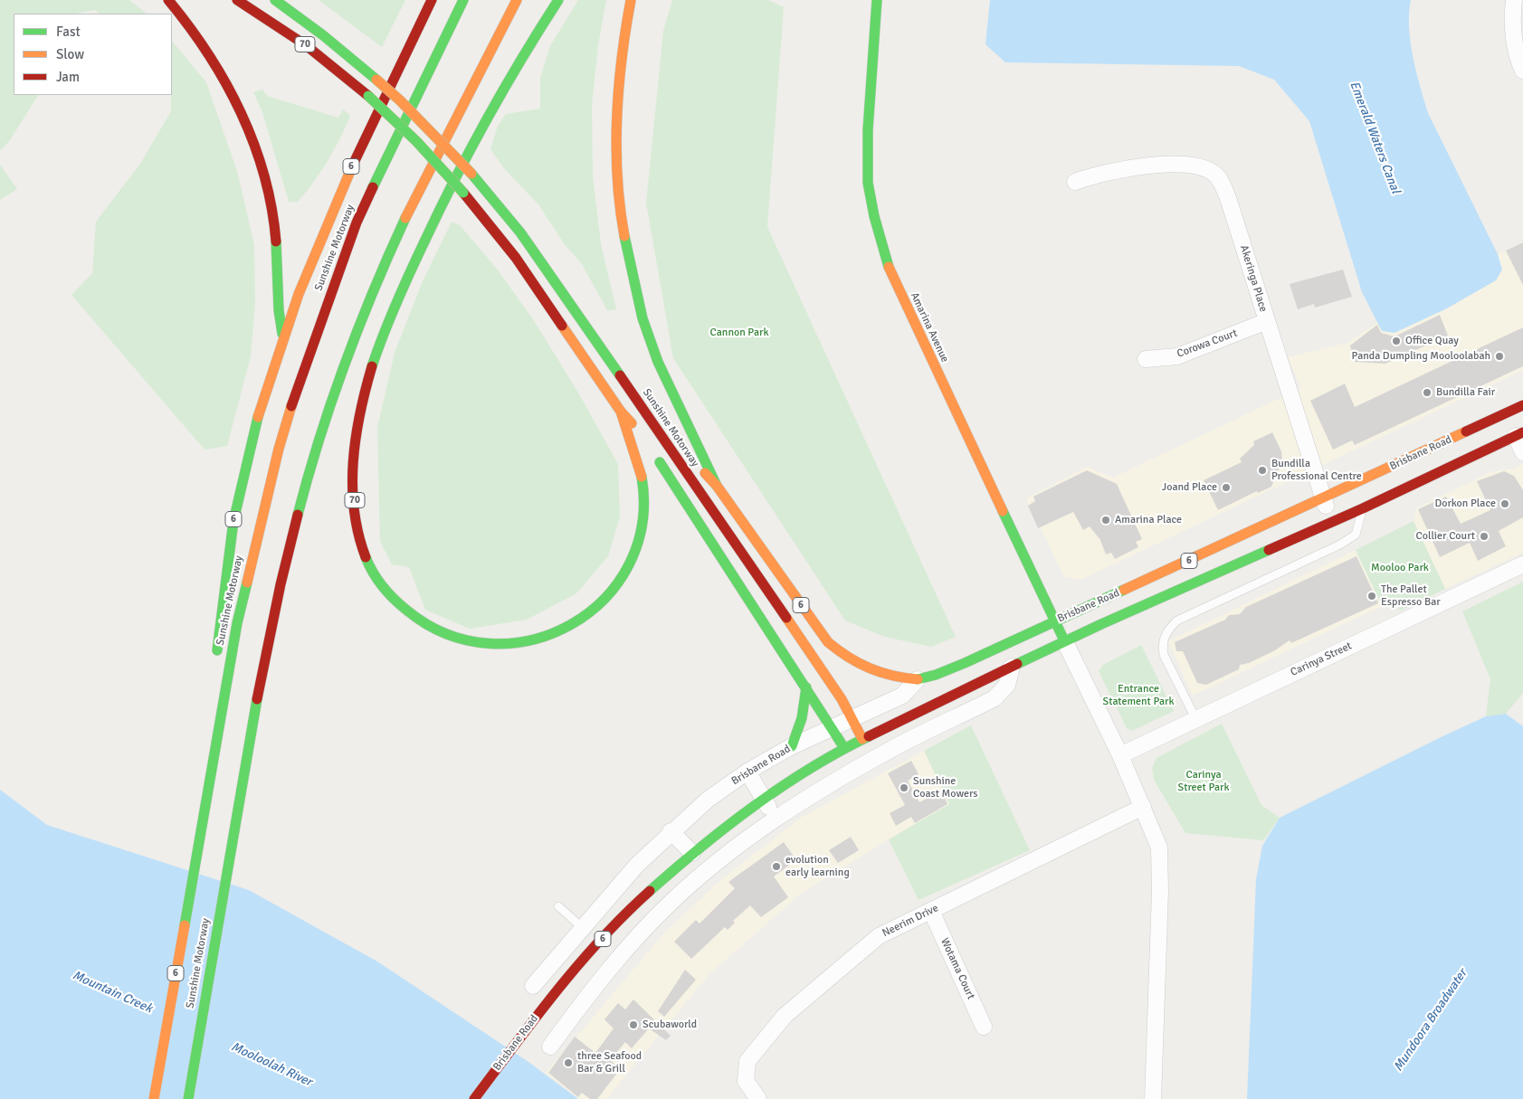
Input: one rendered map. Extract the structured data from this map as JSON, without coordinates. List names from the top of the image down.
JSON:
{
  "streets": {
    "main road": [
      "70",
      "6",
      "Sunshine Motorway",
      "Amarina Avenue",
      "Brisbane Road"
    ],
    "street": [
      "Akeringa Place",
      "Corowa Court",
      "Carinya Street",
      "Neerim Drive",
      "Wotama Court"
    ]
  },
  "crossings": [
    ["6", "Sunshine Motorway"],
    ["6", "Brisbane Road"],
    ["Sunshine Motorway", "Brisbane Road"],
    ["Akeringa Place", "Corowa Court"],
    ["Akeringa Place", "Brisbane Road"],
    ["Amarina Avenue", "Brisbane Road"],
    ["Neerim Drive", "Wotama Court"]
  ],
  "water": [
    "Emerald Waters Canal",
    "Mountain Creek",
    "Mundoora Broadwater",
    "Mooloolah River"
  ],
  "parks": [
    "Cannon Park",
    "Mooloo Park",
    "Entrance Statement Park",
    "Carinya Street Park"
  ],
  "places": [
    "Office Quay",
    "Panda Dumpling Mooloolabah",
    "Bundilla Fair",
    "Bundilla Professional Centre",
    "Joand Place",
    "Dorkon Place",
    "Amarina Place",
    "Collier Court",
    "The Pallet Espresso Bar",
    "Sunshine Coast Mowers",
    "evolution early learning",
    "Scubaworld",
    "three Seafood Bar & Grill"
  ],
  "legend": ["Fast", "Slow", "Jam"]
}
